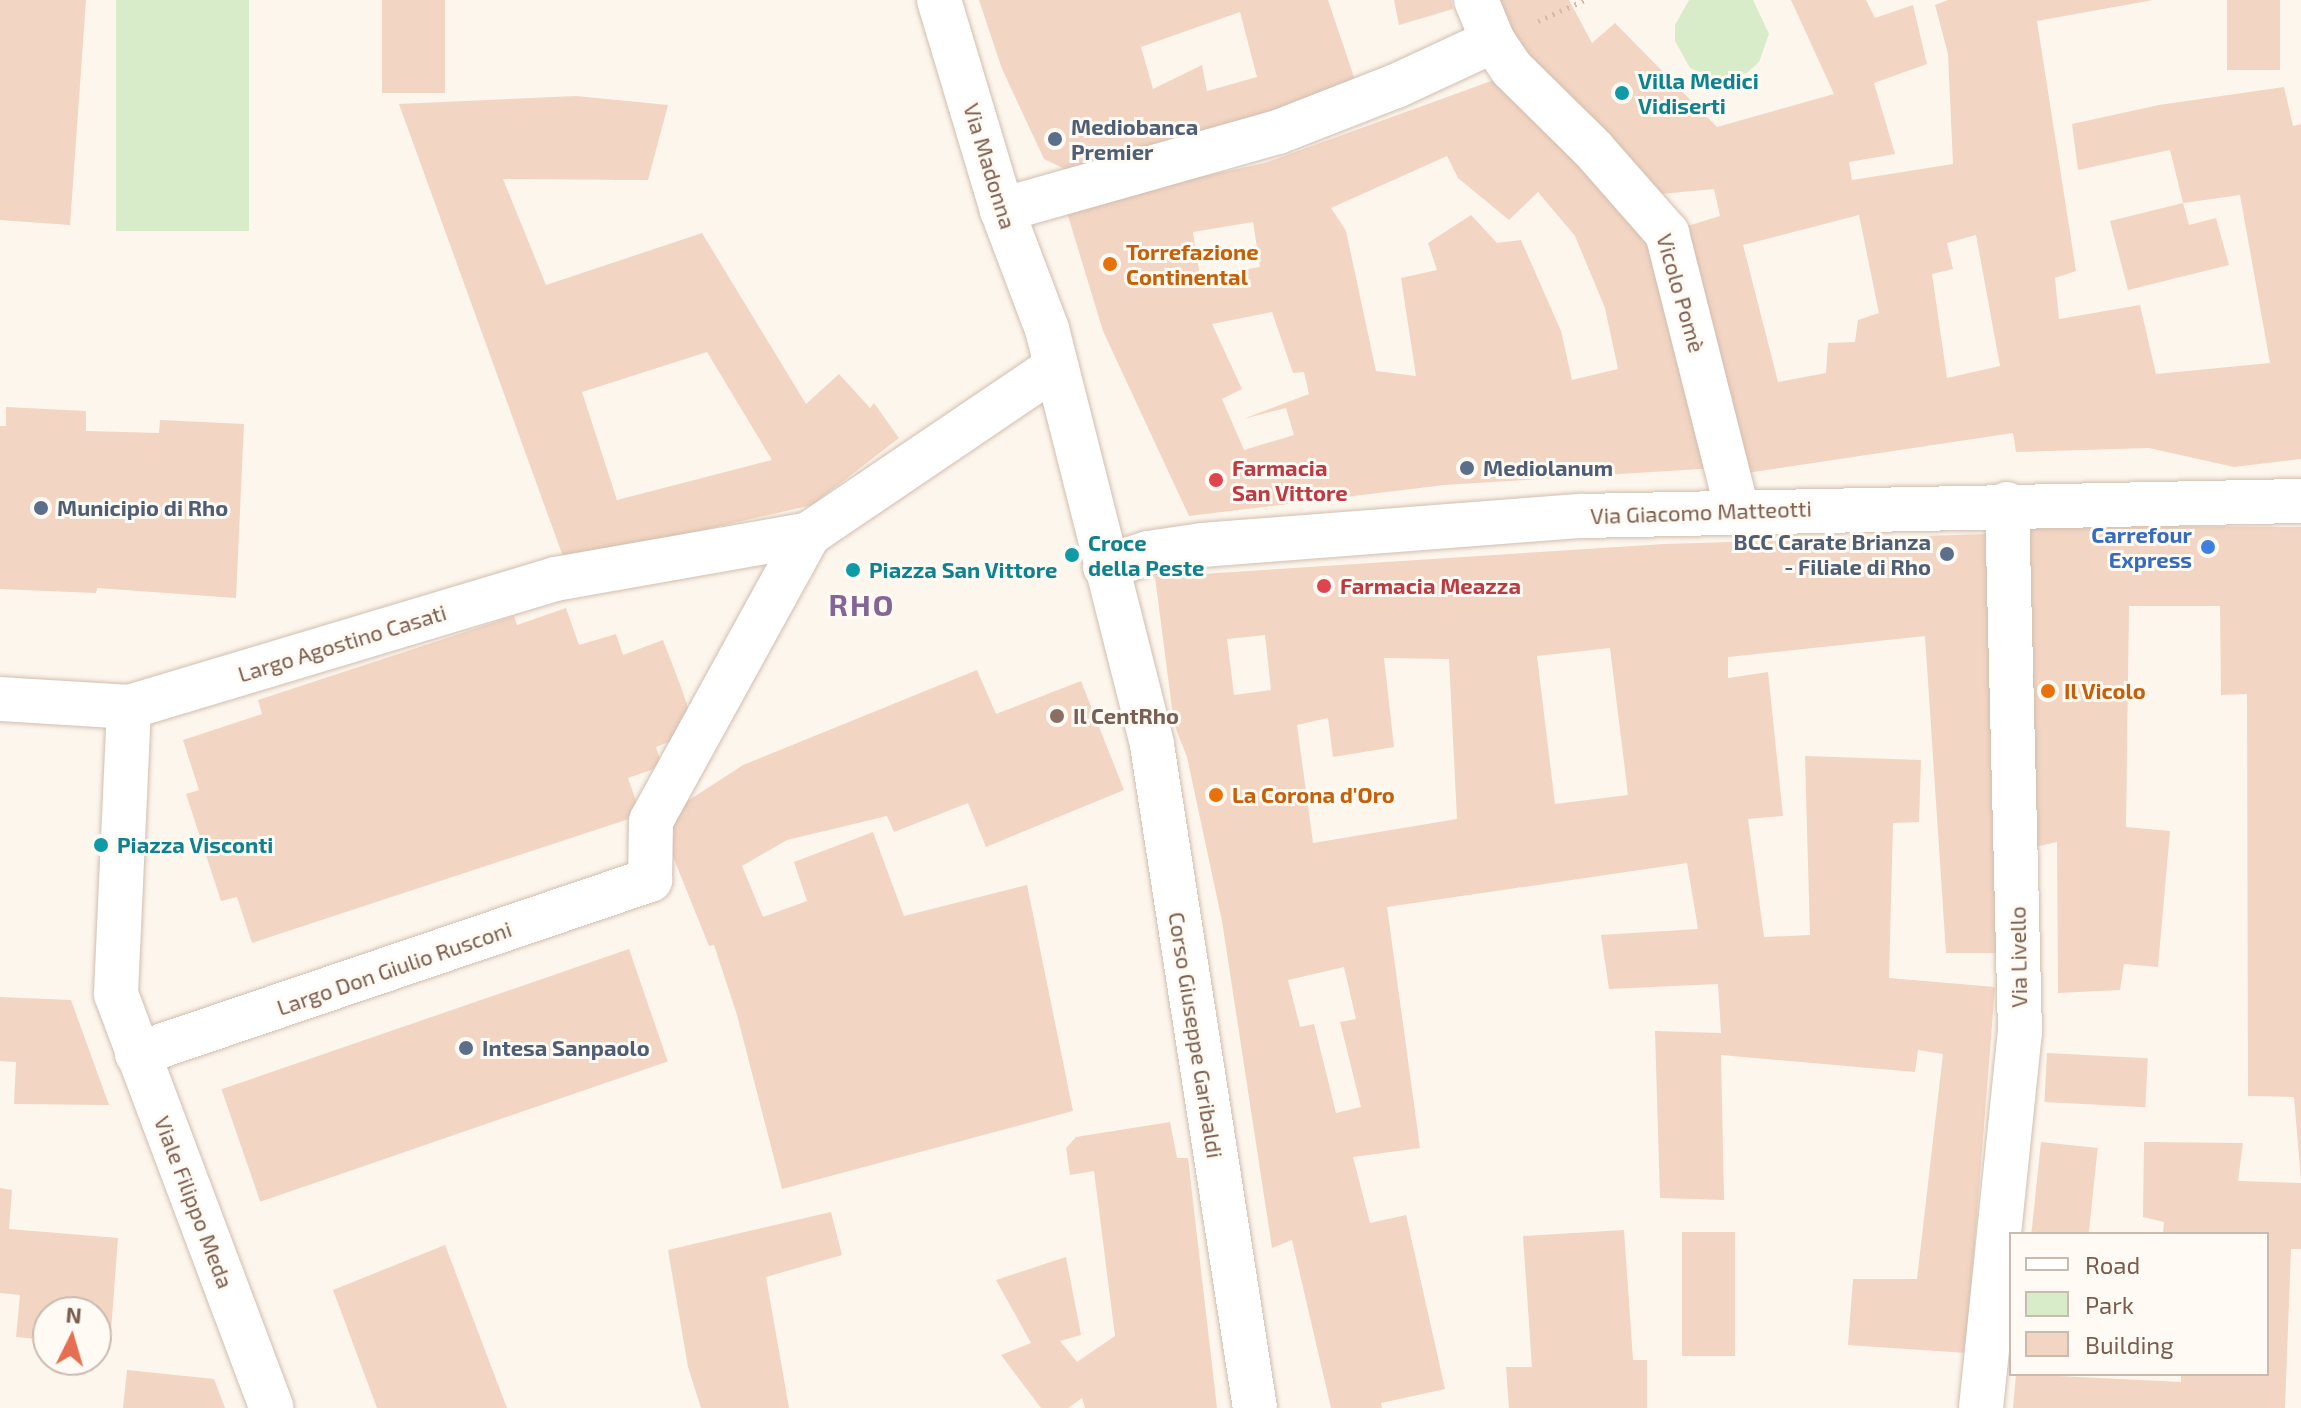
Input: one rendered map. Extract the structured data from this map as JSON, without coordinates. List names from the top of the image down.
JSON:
{
  "streets": {
    "street": [
      "Via Madonna",
      "Vicolo Pomè",
      "Via Giacomo Matteotti",
      "Largo Agostino Casati",
      "Via Livello",
      "Largo Don Giulio Rusconi",
      "Corso Giuseppe Garibaldi",
      "Viale Filippo Meda"
    ]
  },
  "crossings": [
    ["Vicolo Pomè", "Via Giacomo Matteotti"],
    ["Via Giacomo Matteotti", "Via Livello"],
    ["Via Giacomo Matteotti", "Corso Giuseppe Garibaldi"],
    ["Largo Agostino Casati", "Largo Don Giulio Rusconi"],
    ["Largo Agostino Casati", "Viale Filippo Meda"],
    ["Largo Don Giulio Rusconi", "Viale Filippo Meda"]
  ],
  "districts": ["RHO"],
  "places": [
    "Villa Medici Vidiserti",
    "Mediobanca Premier",
    "Torrefazione Continental",
    "Mediolanum",
    "Farmacia San Vittore",
    "Municipio di Rho",
    "Carrefour Express",
    "BCC Carate Brianza - Filiale di Rho",
    "Croce della Peste",
    "Piazza San Vittore",
    "Farmacia Meazza",
    "Il Vicolo",
    "Il CentRho",
    "La Corona d'Oro",
    "Piazza Visconti",
    "Intesa Sanpaolo"
  ],
  "legend": ["Road", "Park", "Building"],
  "north": "top"
}
